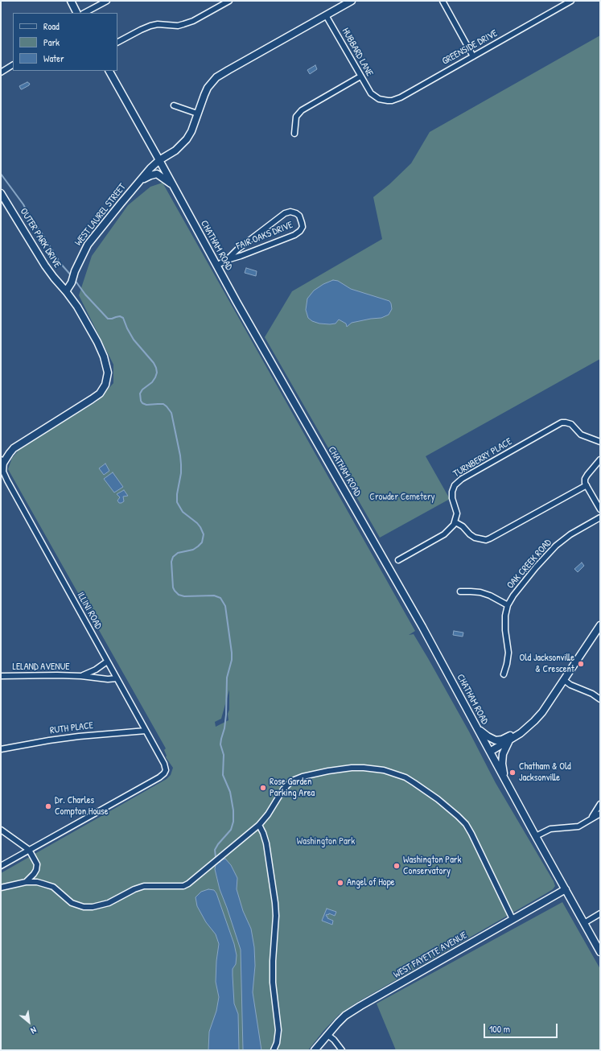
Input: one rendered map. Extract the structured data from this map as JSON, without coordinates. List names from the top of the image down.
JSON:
{
  "streets": {
    "street": [
      "GREENSIDE DRIVE",
      "HUBBARD LANE",
      "WEST LAUREL STREET",
      "FAIR OAKS DRIVE",
      "OUTER PARK DRIVE",
      "CHATHAM ROAD",
      "TURNBERRY PLACE",
      "OAK CREEK ROAD",
      "ILLINI ROAD",
      "LELAND AVENUE",
      "RUTH PLACE",
      "WEST FAYETTE AVENUE"
    ]
  },
  "crossings": [
    ["GREENSIDE DRIVE", "HUBBARD LANE"],
    ["HUBBARD LANE", "WEST LAUREL STREET"],
    ["WEST LAUREL STREET", "OUTER PARK DRIVE"],
    ["WEST LAUREL STREET", "CHATHAM ROAD"],
    ["FAIR OAKS DRIVE", "CHATHAM ROAD"],
    ["CHATHAM ROAD", "WEST FAYETTE AVENUE"],
    ["ILLINI ROAD", "LELAND AVENUE"],
    ["ILLINI ROAD", "RUTH PLACE"]
  ],
  "parks": ["Crowder Cemetery", "Washington Park"],
  "places": [
    "Old Jacksonville & Crescent",
    "Chatham & Old Jacksonville",
    "Rose Garden Parking Area",
    "Dr. Charles Compton House",
    "Washington Park Conservatory",
    "Angel of Hope"
  ],
  "legend": ["Road", "Park", "Water"],
  "scale_bar": "100 m",
  "north": "bottom right"
}
